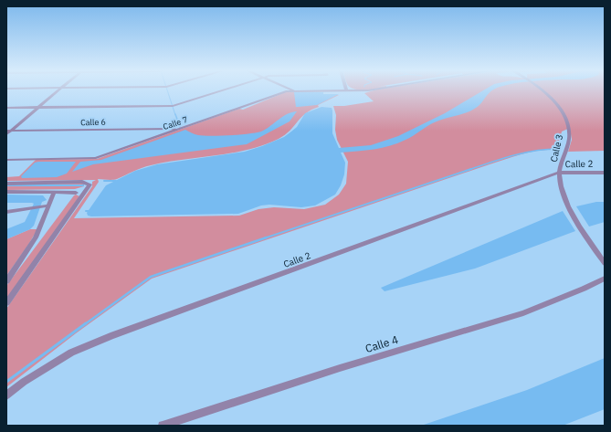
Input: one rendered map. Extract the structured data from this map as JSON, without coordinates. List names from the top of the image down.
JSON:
{
  "streets": {
    "street": [
      "Calle 6",
      "Calle 7",
      "Calle 3",
      "Calle 2",
      "Calle 4"
    ]
  },
  "crossings": [
    ["Calle 6", "Calle 7"],
    ["Calle 3", "Calle 2"]
  ]
}
